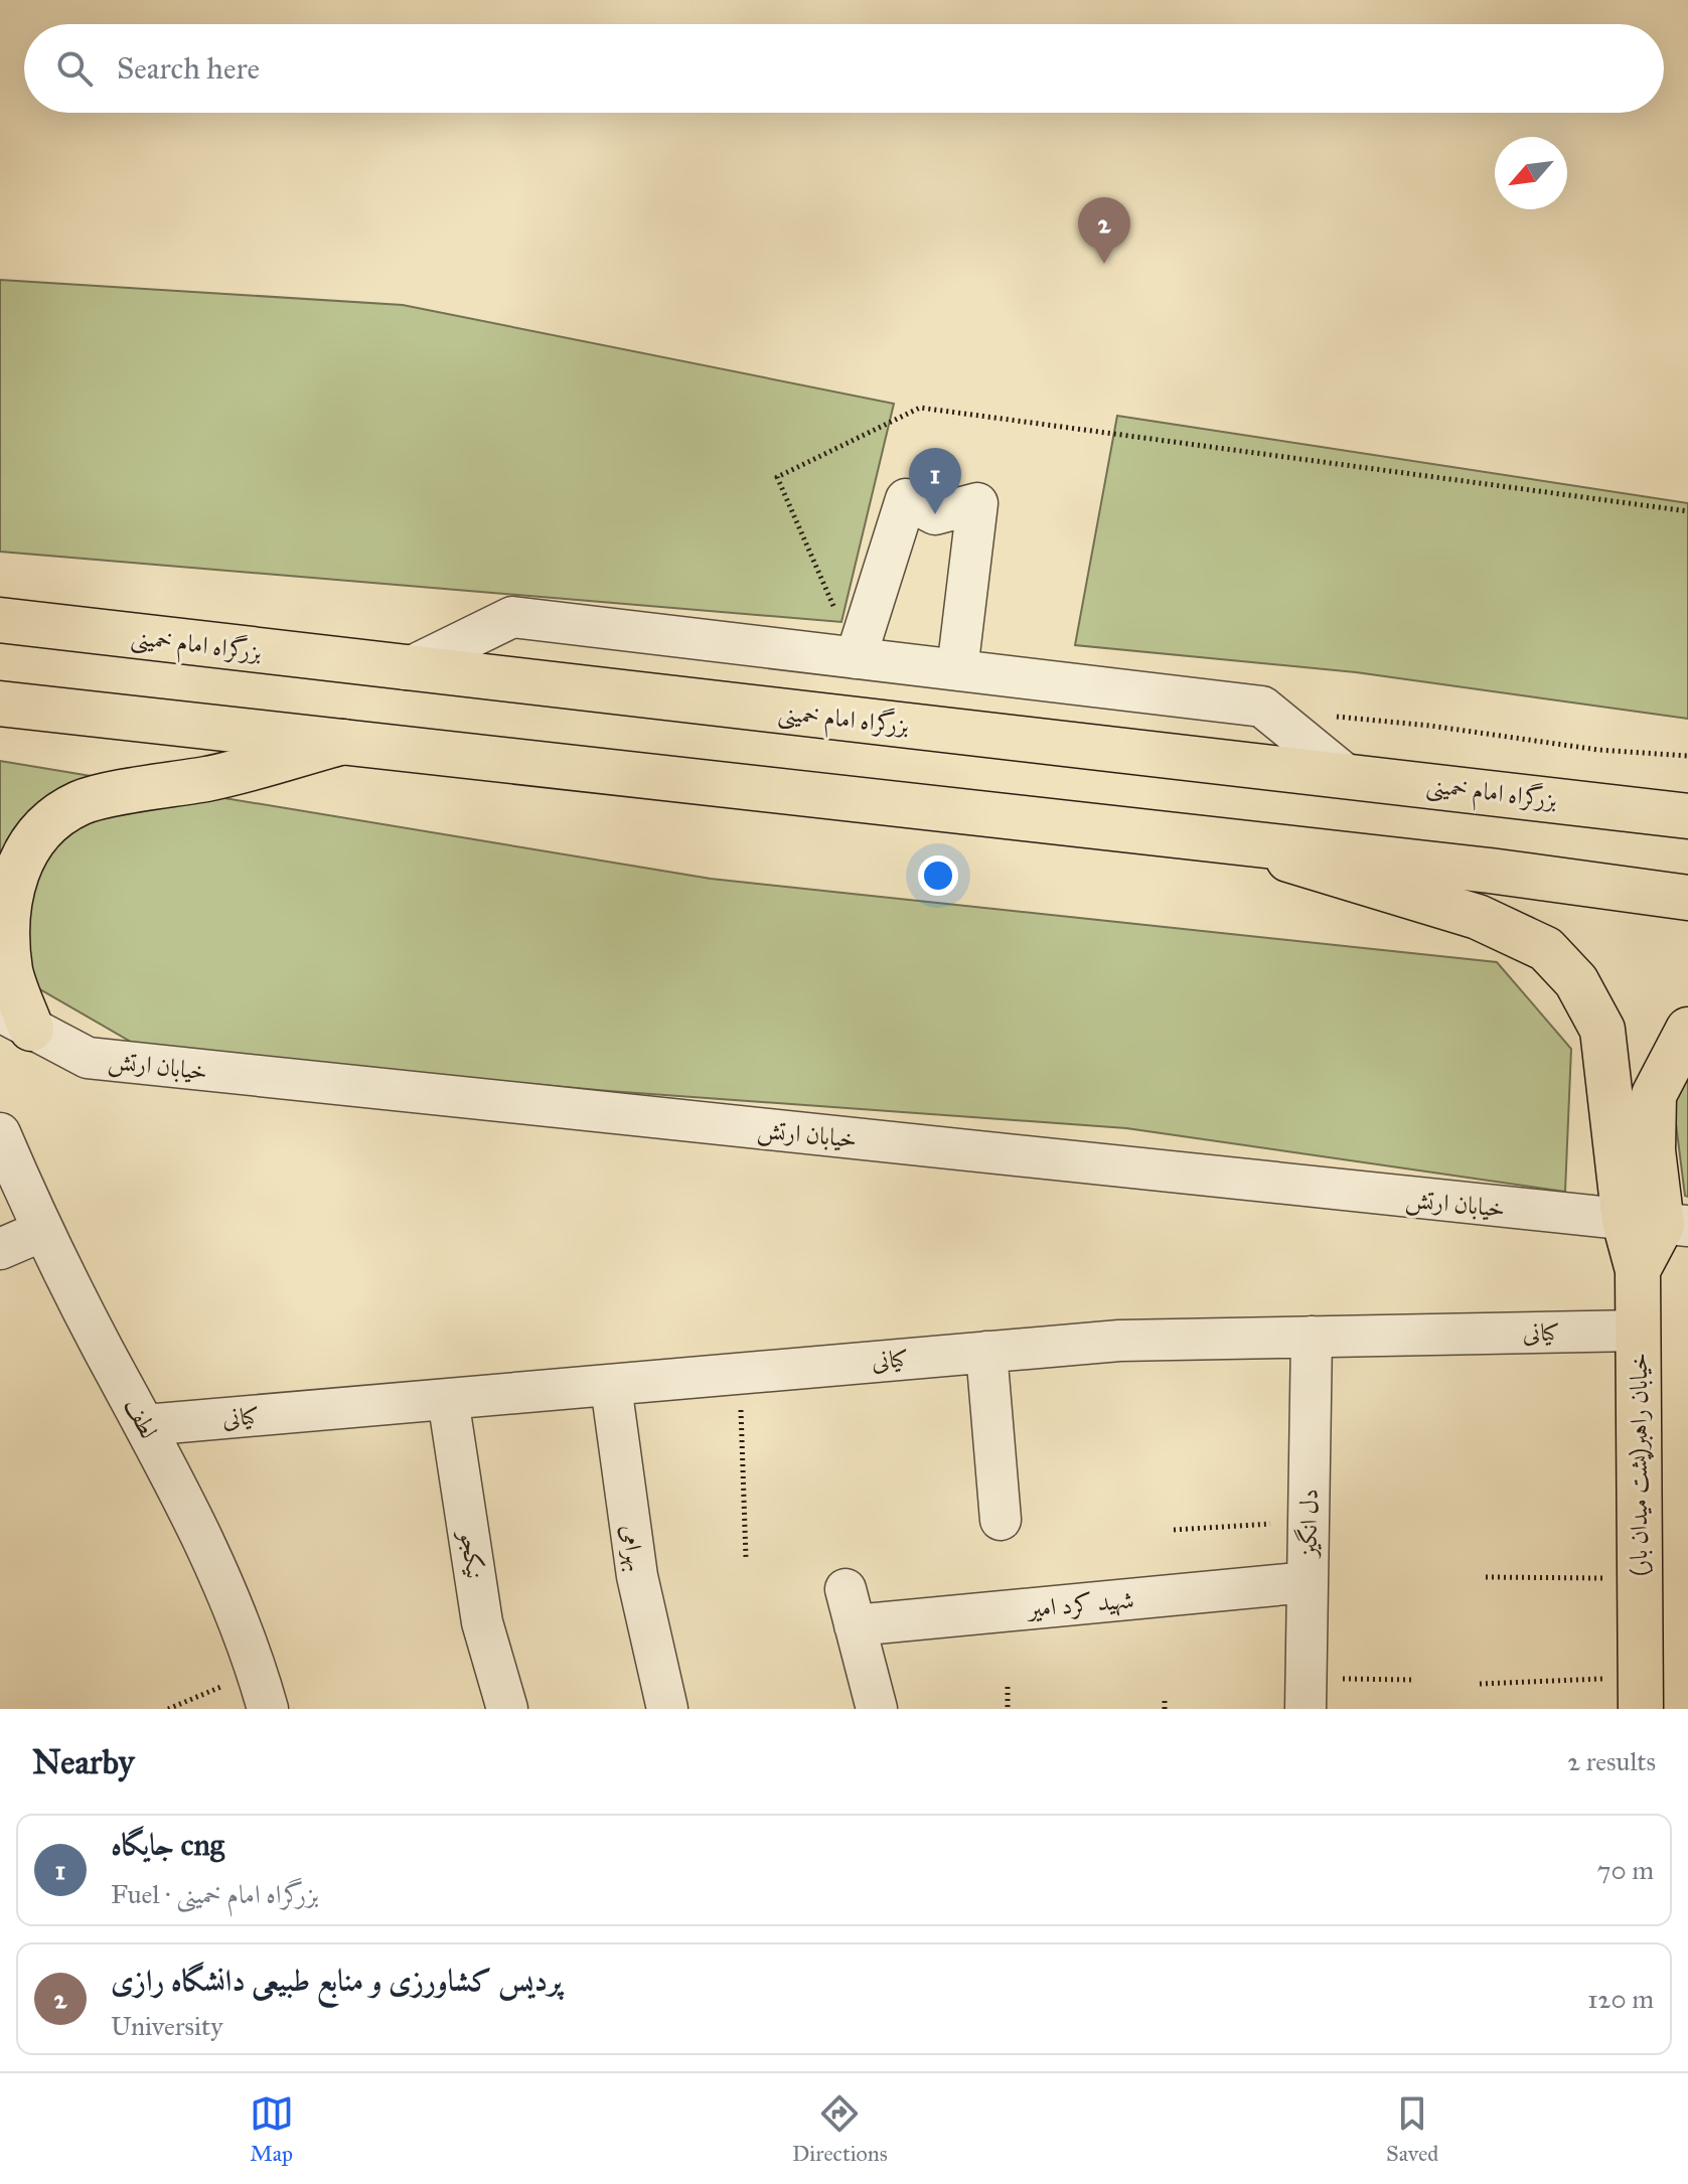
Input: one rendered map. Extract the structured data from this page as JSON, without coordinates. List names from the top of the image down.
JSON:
{
  "streets": {
    "main road": ["بزرگراه امام خمینی", "خیابان راهبر(پشت میدان بار)"],
    "street": [
      "خیابان ارتش",
      "کیانی",
      "لطف",
      "دل انگیز",
      "بهرامی",
      "نیکجو",
      "شهید کرد امیر"
    ]
  },
  "crossings": [
    ["خیابان ارتش", "خیابان راهبر(پشت میدان بار)"],
    ["کیانی", "لطف"],
    ["کیانی", "خیابان راهبر(پشت میدان بار)"],
    ["کیانی", "دل انگیز"],
    ["کیانی", "بهرامی"],
    ["کیانی", "نیکجو"],
    ["دل انگیز", "شهید کرد امیر"]
  ],
  "north": "bottom left",
  "page": {
    "search": "Search here",
    "pins": ["2", "1"],
    "heading": ["Nearby", "2 results"],
    "list": [
      {
        "mark": "1",
        "name": "جایگاه cng",
        "note": "Fuel · بزرگراه امام خمینی",
        "value": "70 m"
      },
      {
        "mark": "2",
        "name": "پردیس کشاورزی و منابع طبیعی دانشگاه رازی",
        "note": "University",
        "value": "120 m"
      }
    ],
    "nav": ["Map", "Directions", "Saved"]
  }
}
